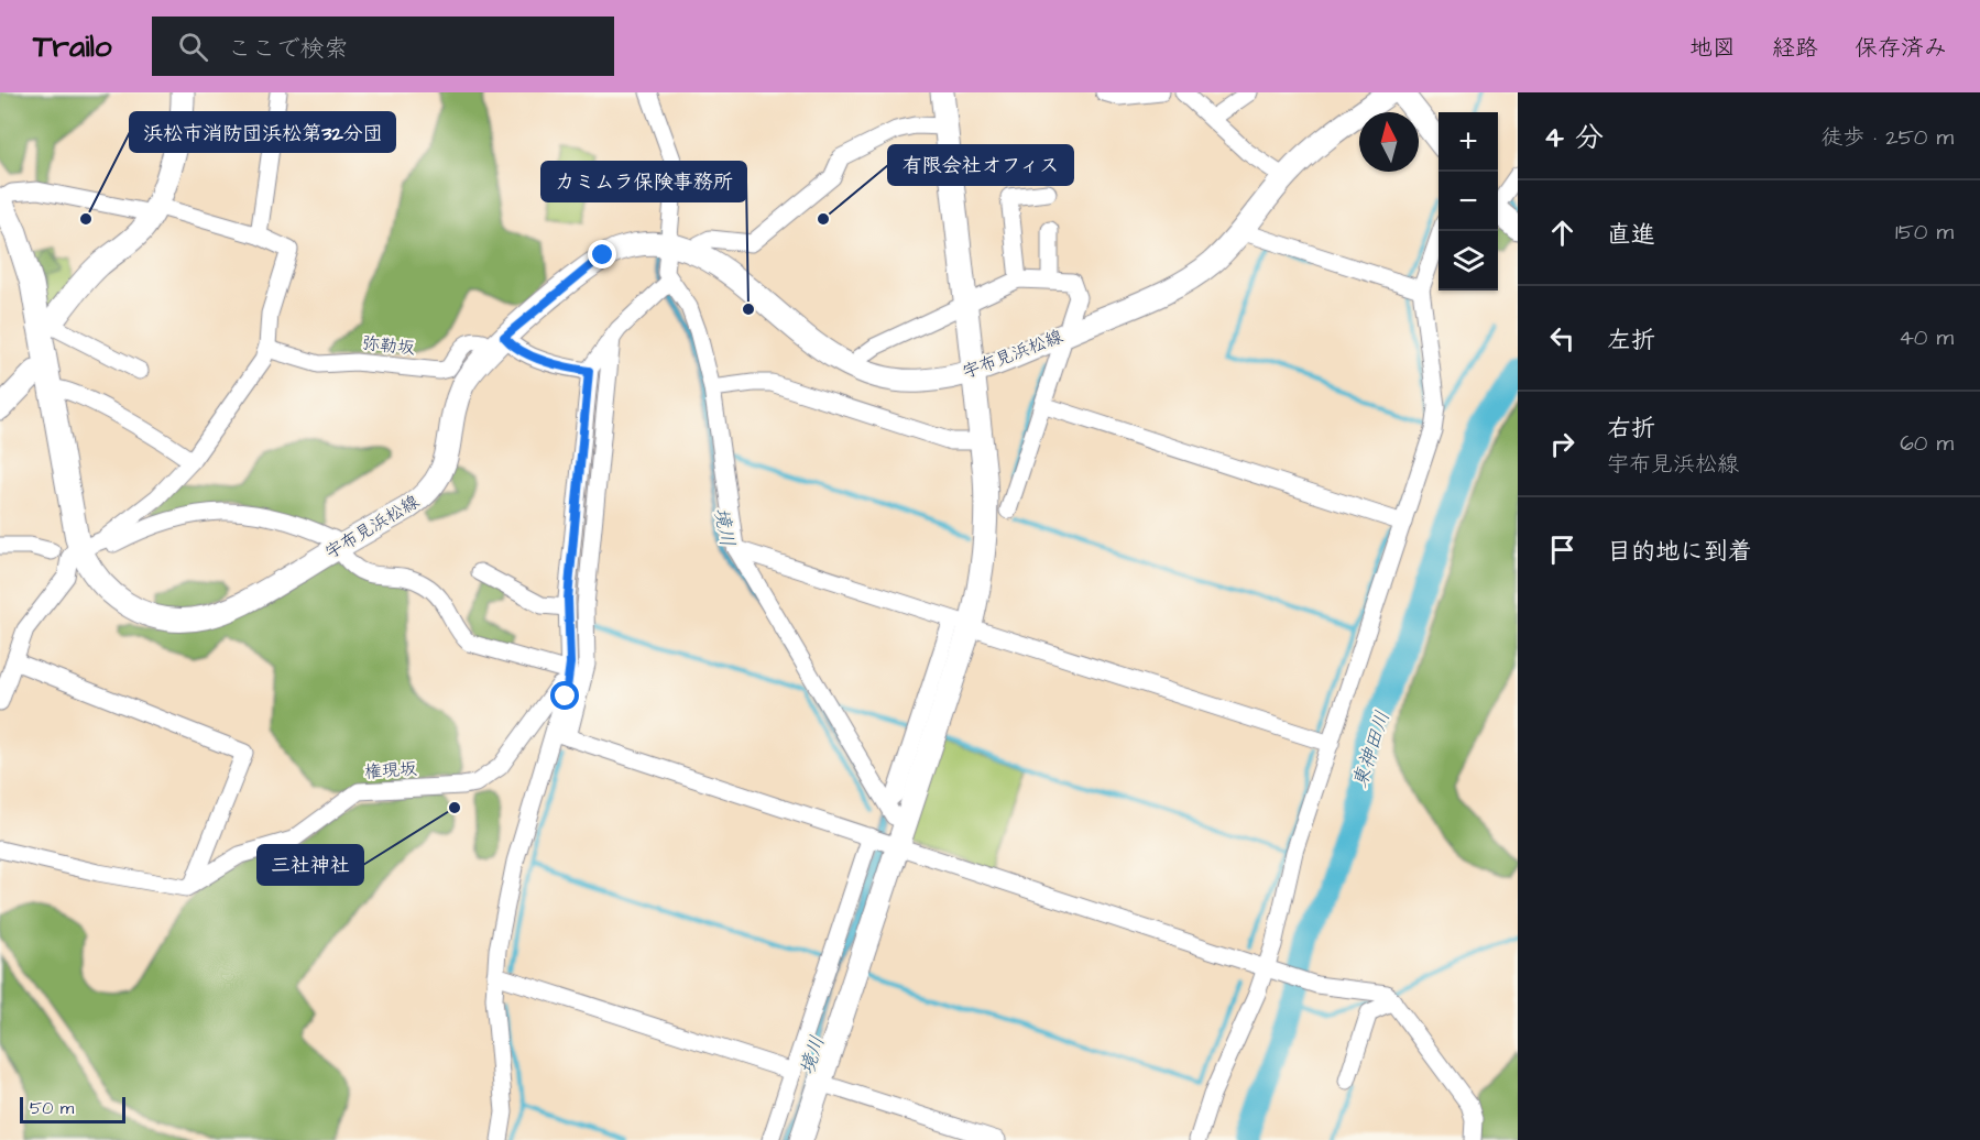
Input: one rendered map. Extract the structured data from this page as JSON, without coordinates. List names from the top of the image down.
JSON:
{
  "streets": {
    "main road": ["宇布見浜松線"],
    "street": ["弥勒坂", "権現坂"]
  },
  "crossings": [
    ["弥勒坂", "宇布見浜松線"]
  ],
  "water": ["境川", "東神田川"],
  "places": [
    "浜松市消防団浜松第32分団",
    "有限会社オフィス",
    "カミムラ保険事務所",
    "三社神社"
  ],
  "scale_bar": "50 m",
  "north": "top",
  "page": {
    "header": "Trailo",
    "search": "ここで検索",
    "nav": ["地図", "経路", "保存済み"],
    "heading": ["4 分", "徒歩 · 250 m"],
    "map_buttons": ["+", "−"],
    "list": [
      ["直進", "150 m"],
      ["左折", "40 m"],
      ["右折", "宇布見浜松線", "60 m"],
      "目的地に到着"
    ],
    "scale": "50 m"
  }
}
